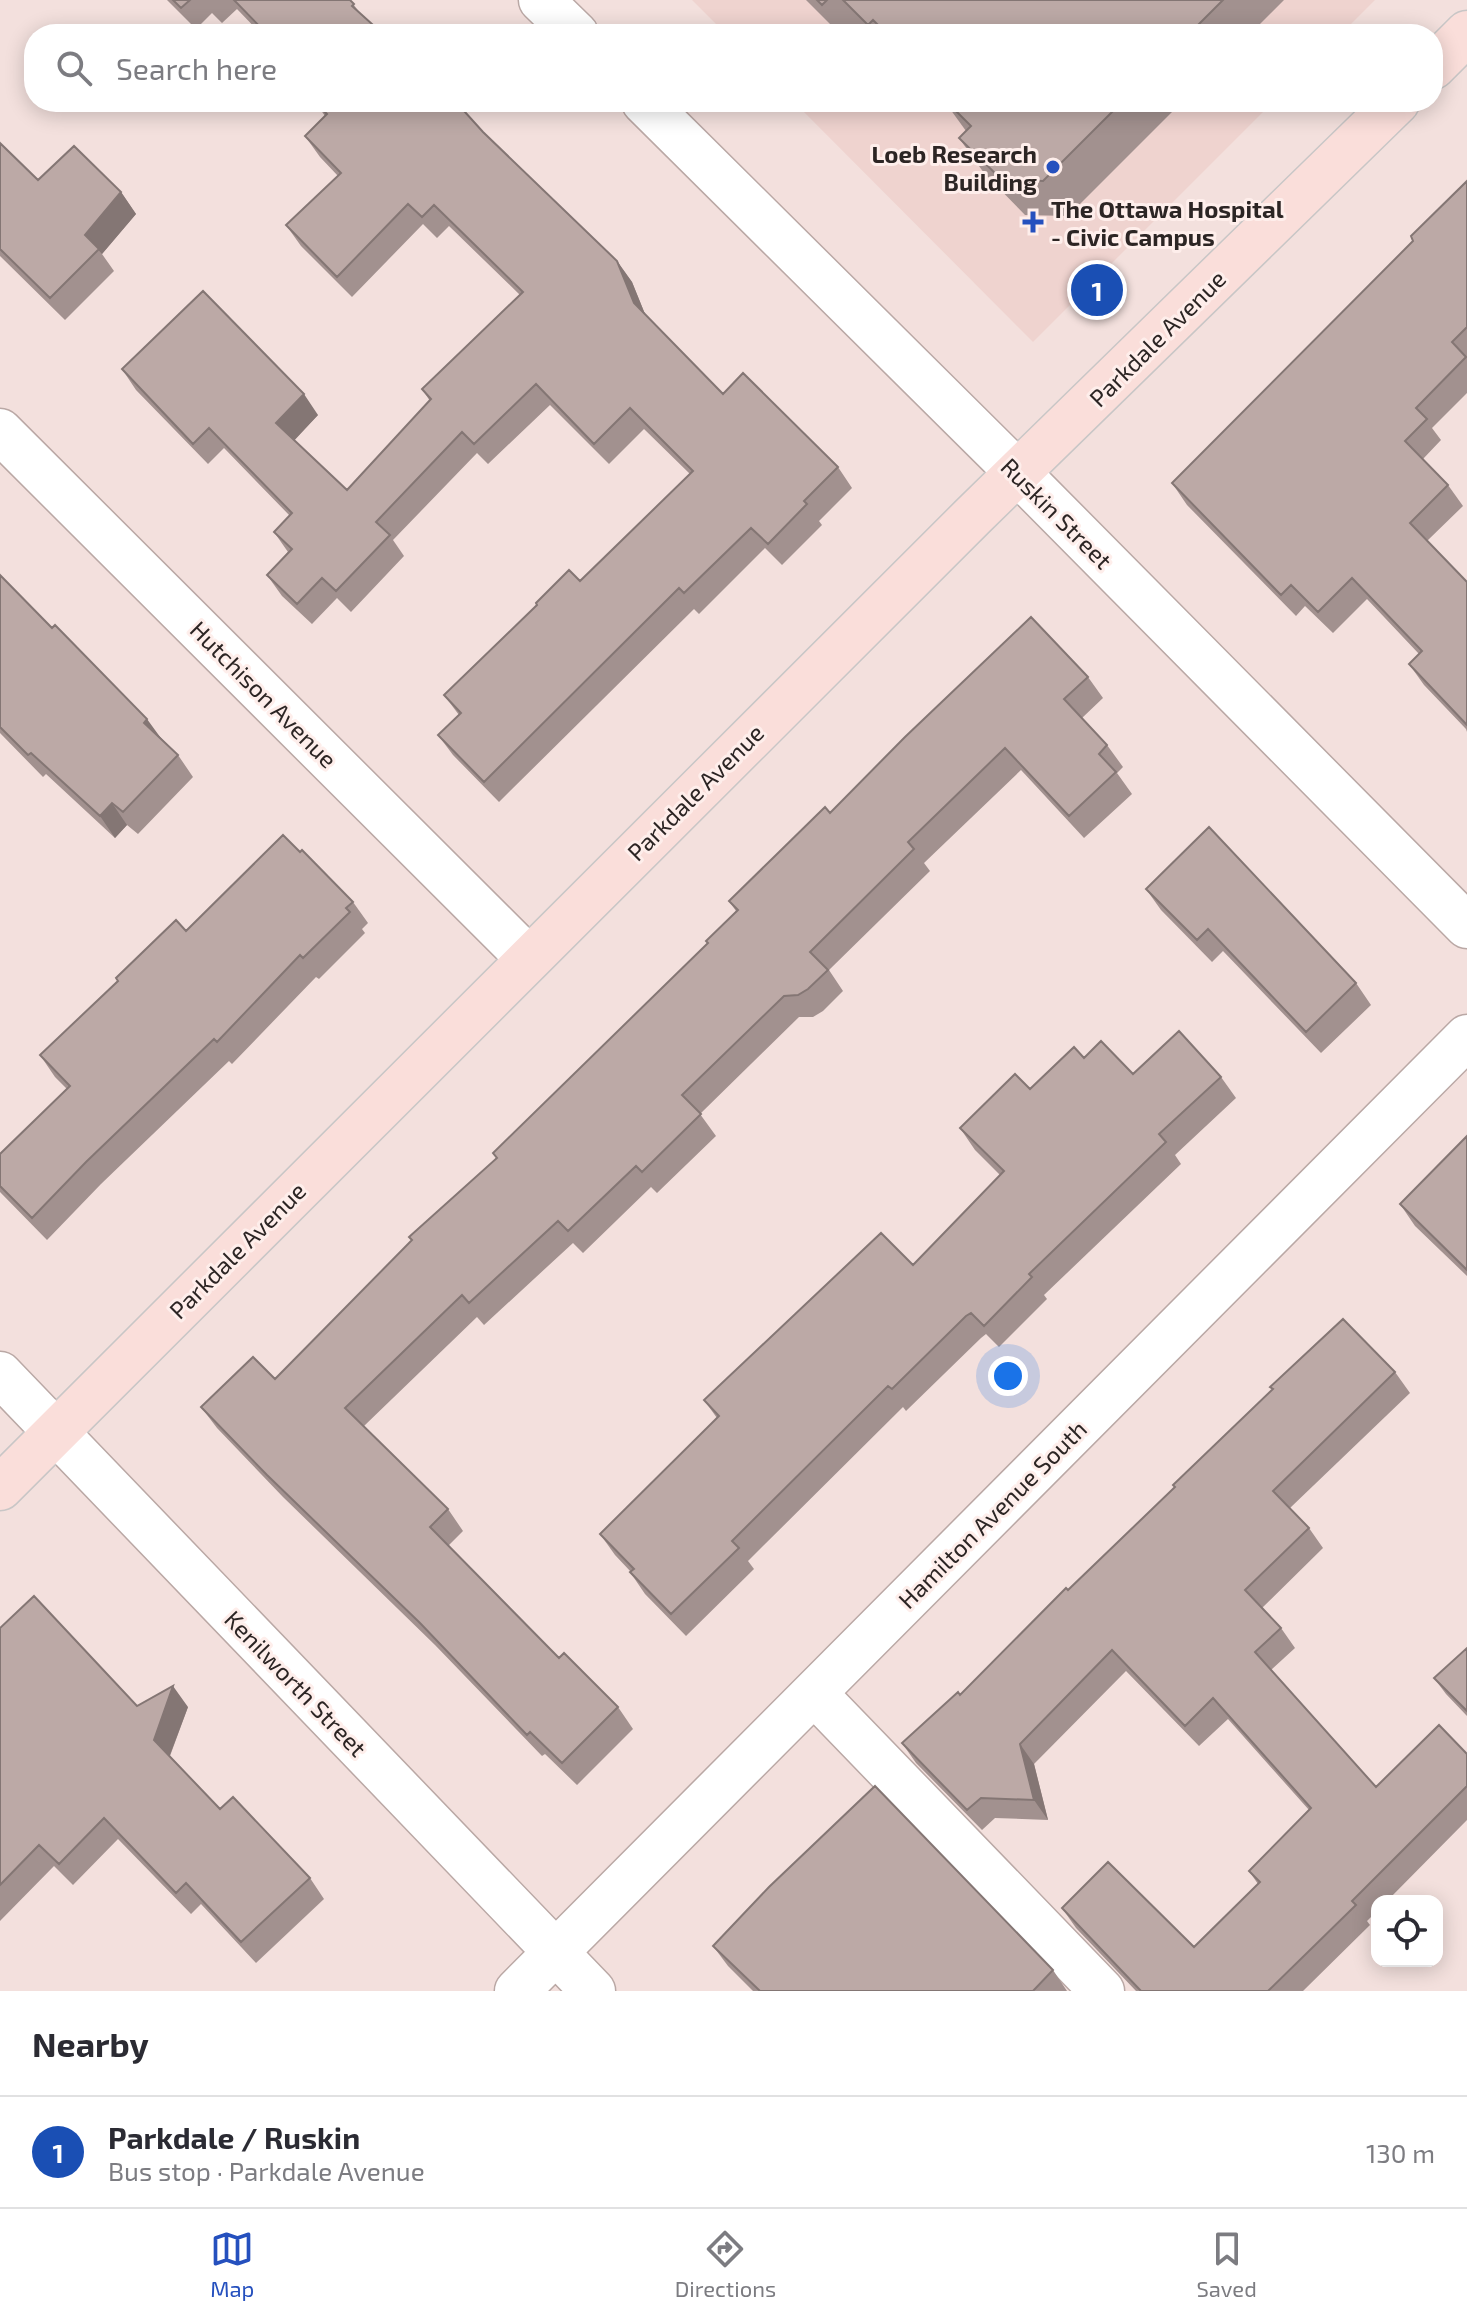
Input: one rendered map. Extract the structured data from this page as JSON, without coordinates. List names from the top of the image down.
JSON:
{
  "streets": {
    "main road": ["Parkdale Avenue"],
    "street": [
      "Ruskin Street",
      "Hutchison Avenue",
      "Hamilton Avenue South",
      "Kenilworth Street"
    ]
  },
  "crossings": [
    ["Parkdale Avenue", "Ruskin Street"],
    ["Parkdale Avenue", "Hutchison Avenue"],
    ["Parkdale Avenue", "Kenilworth Street"],
    ["Hamilton Avenue South", "Kenilworth Street"]
  ],
  "places": {
    "other": ["Loeb Research Building"],
    "health": ["The Ottawa Hospital - Civic Campus"]
  },
  "page": {
    "search": "Search here",
    "pins": "1",
    "heading": "Nearby",
    "list": [
      {
        "mark": "1",
        "name": "Parkdale / Ruskin",
        "note": "Bus stop · Parkdale Avenue",
        "value": "130 m"
      }
    ],
    "nav": ["Map", "Directions", "Saved"]
  }
}
